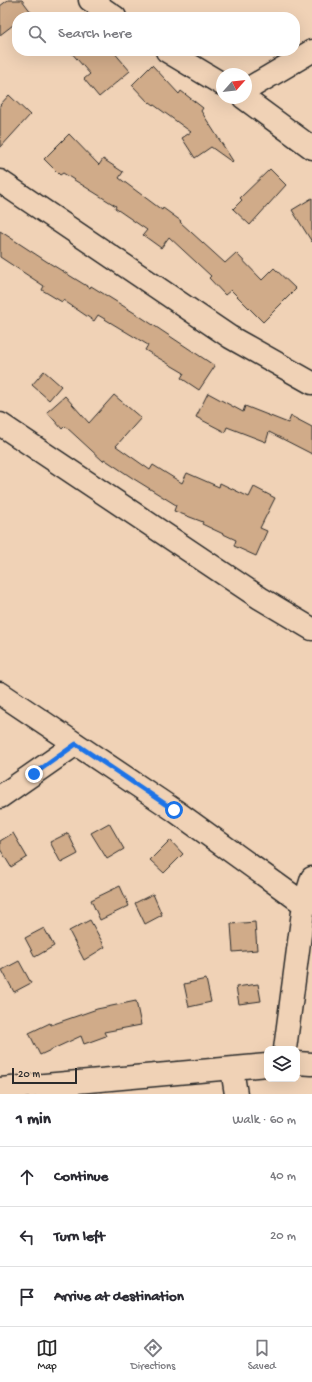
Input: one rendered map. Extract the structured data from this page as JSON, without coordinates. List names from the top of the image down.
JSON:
{
  "scale_bar": "20 m",
  "north": "top right",
  "page": {
    "search": "Search here",
    "scale": "20 m",
    "heading": ["1 min", "Walk · 60 m"],
    "list": [
      ["Continue", "40 m"],
      ["Turn left", "20 m"],
      "Arrive at destination"
    ],
    "nav": ["Map", "Directions", "Saved"]
  }
}
